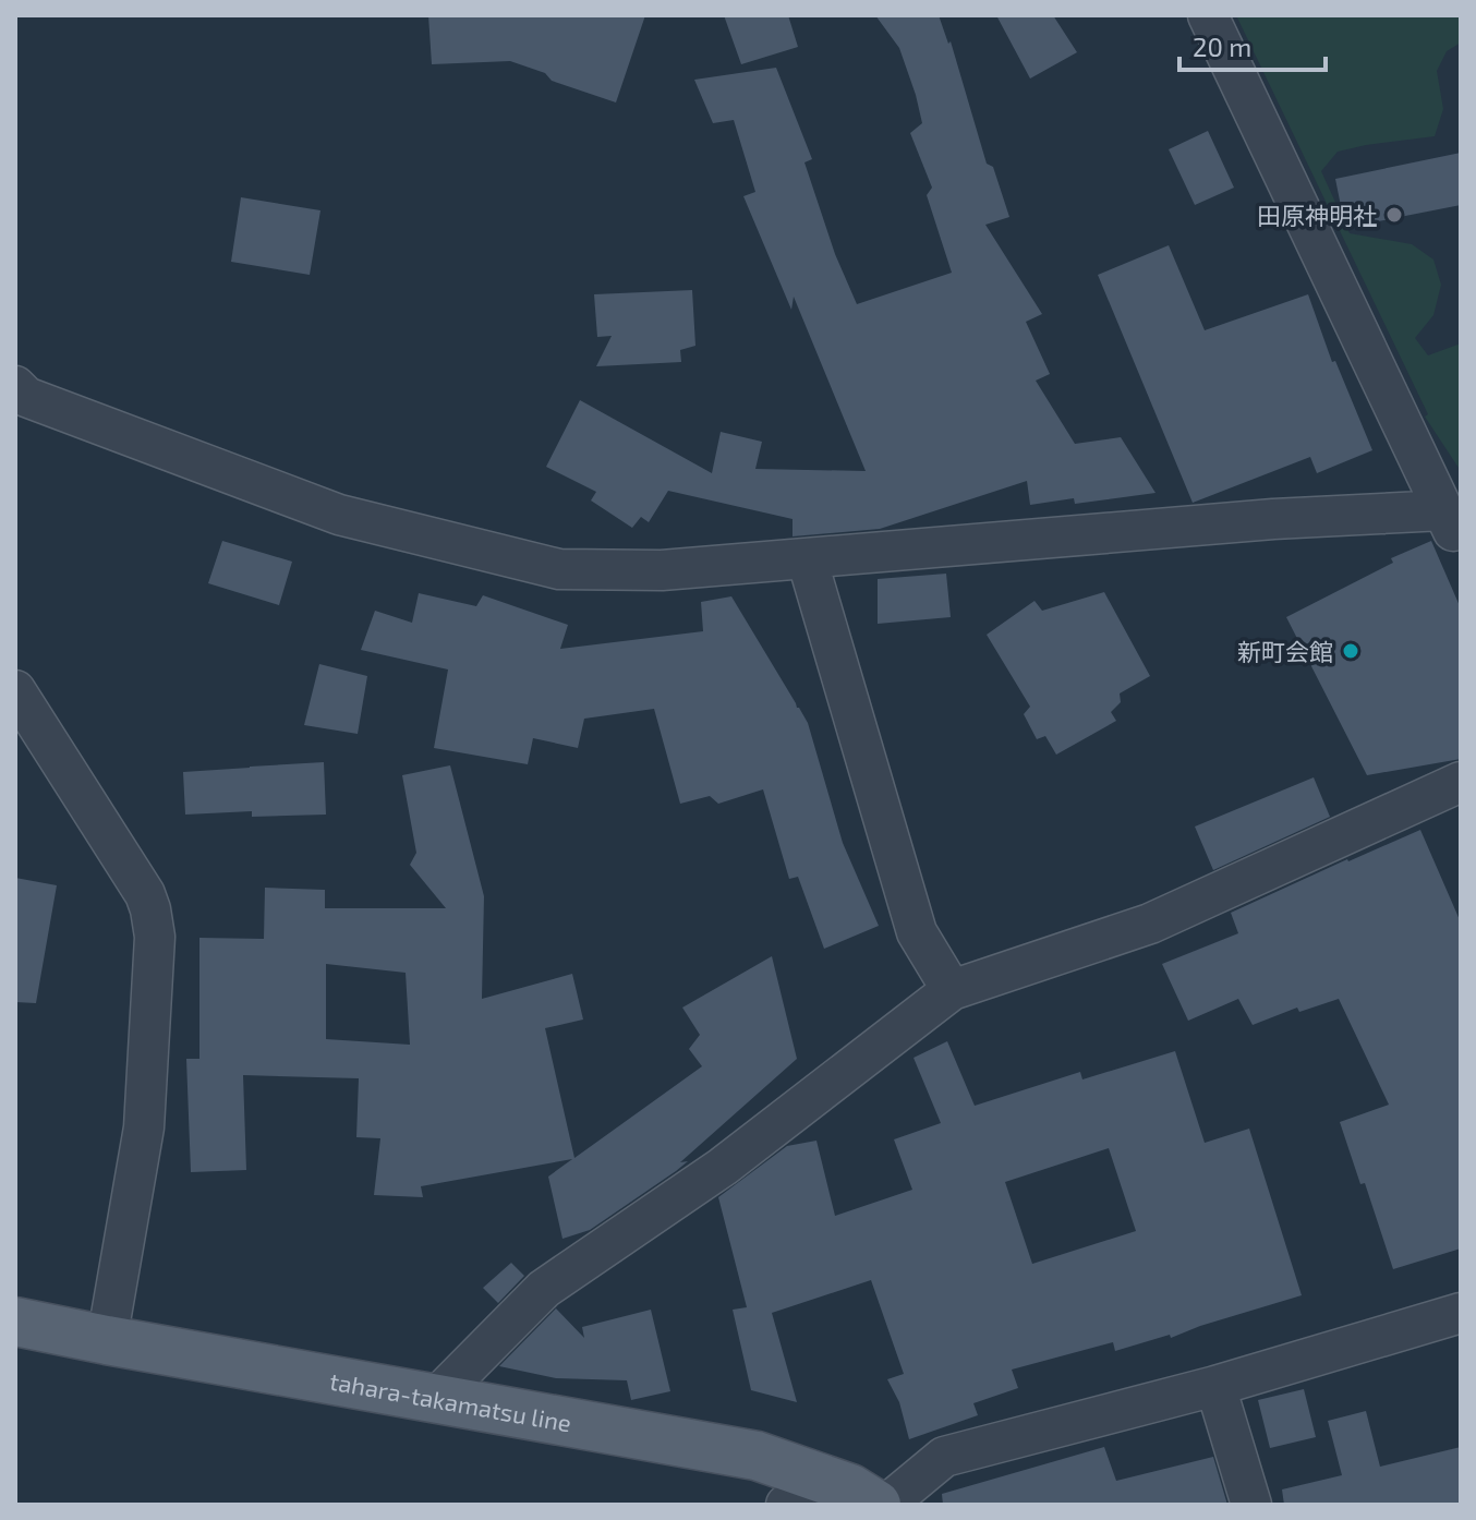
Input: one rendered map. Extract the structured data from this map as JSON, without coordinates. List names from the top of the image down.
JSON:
{
  "streets": {
    "main road": ["tahara-takamatsu line"]
  },
  "places": ["田原神明社", "新町会館"],
  "scale_bar": "20 m"
}
